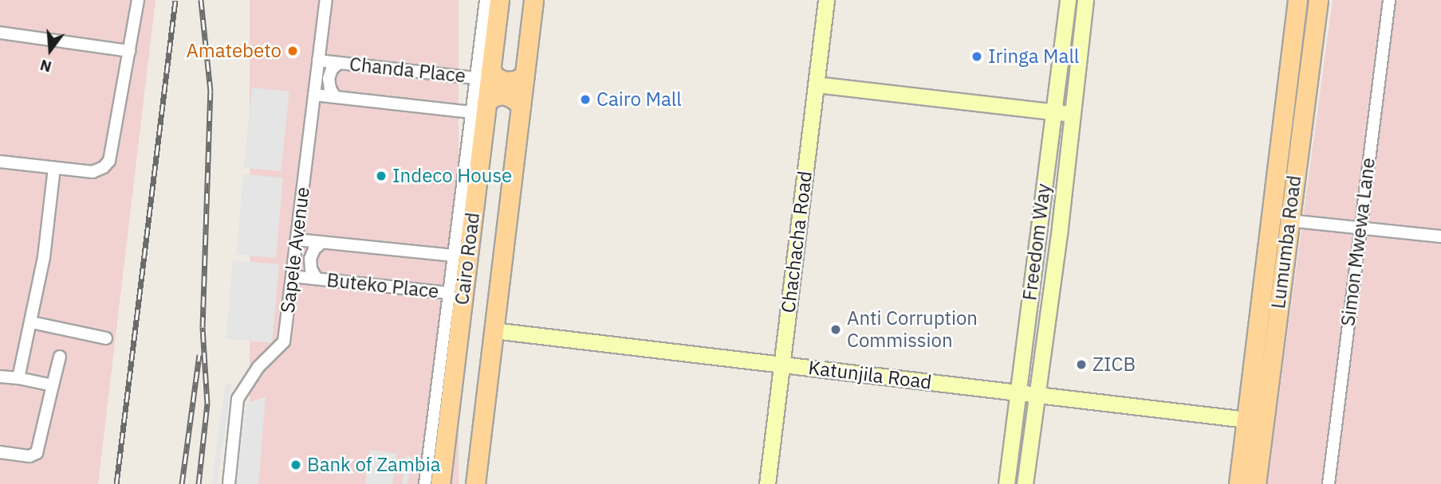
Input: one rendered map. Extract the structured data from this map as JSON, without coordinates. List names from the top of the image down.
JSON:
{
  "streets": {
    "main road": ["Lumumba Road", "Cairo Road"],
    "street": [
      "Chanda Place",
      "Chachacha Road",
      "Freedom Way",
      "Simon Mwewa Lane",
      "Sapele Avenue",
      "Buteko Place",
      "Katunjila Road"
    ]
  },
  "crossings": [
    ["Chanda Place", "Sapele Avenue"],
    ["Chanda Place", "Cairo Road"],
    ["Chachacha Road", "Katunjila Road"],
    ["Freedom Way", "Katunjila Road"],
    ["Lumumba Road", "Katunjila Road"],
    ["Sapele Avenue", "Buteko Place"],
    ["Cairo Road", "Katunjila Road"]
  ],
  "places": [
    "Amatebeto",
    "Iringa Mall",
    "Cairo Mall",
    "Indeco House",
    "Anti Corruption Commission",
    "ZICB",
    "Bank of Zambia"
  ],
  "north": "bottom"
}
